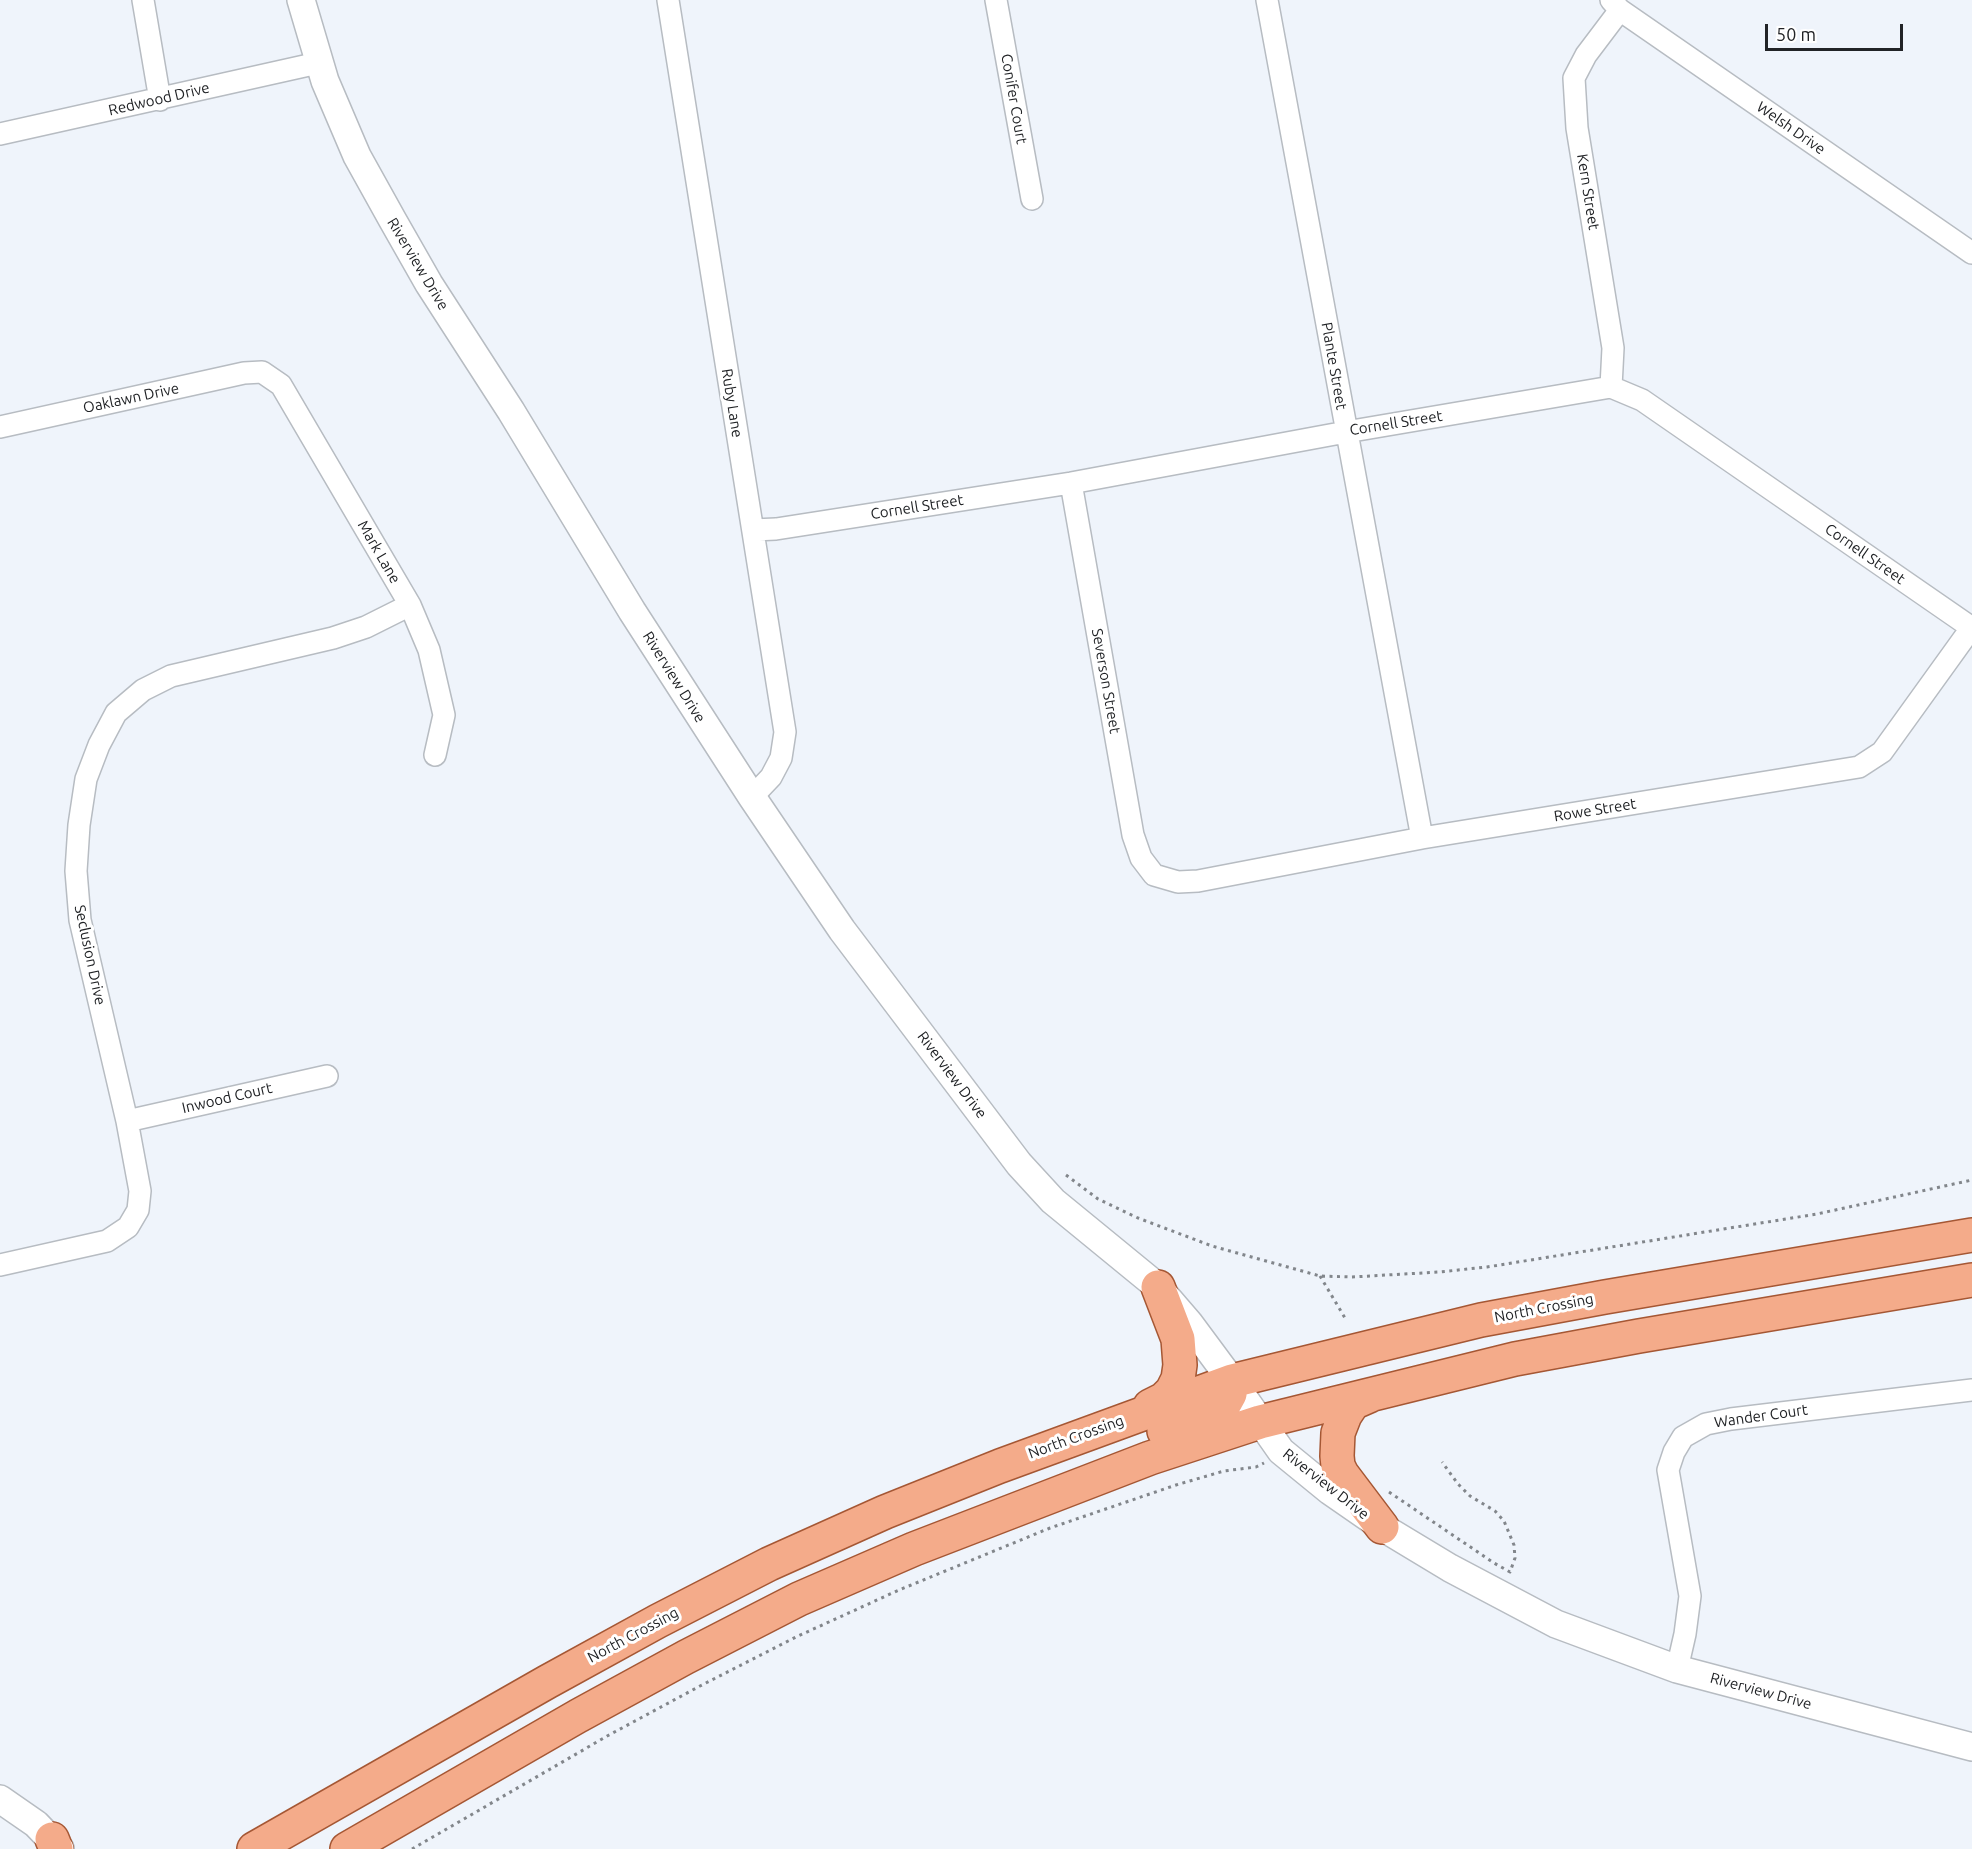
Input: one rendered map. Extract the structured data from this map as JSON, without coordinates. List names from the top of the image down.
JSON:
{
  "streets": {
    "main road": ["North Crossing"],
    "street": [
      "Redwood Drive",
      "Conifer Court",
      "Welsh Drive",
      "Kern Street",
      "Riverview Drive",
      "Plante Street",
      "Oaklawn Drive",
      "Ruby Lane",
      "Cornell Street",
      "Mark Lane",
      "Severson Street",
      "Rowe Street",
      "Seclusion Drive",
      "Inwood Court",
      "Wander Court"
    ]
  },
  "crossings": [
    ["Redwood Drive", "Riverview Drive"],
    ["Welsh Drive", "Kern Street"],
    ["Kern Street", "Cornell Street"],
    ["Riverview Drive", "Ruby Lane"],
    ["Riverview Drive", "North Crossing"],
    ["Riverview Drive", "Wander Court"],
    ["Plante Street", "Cornell Street"],
    ["Plante Street", "Rowe Street"],
    ["Oaklawn Drive", "Mark Lane"],
    ["Ruby Lane", "Cornell Street"],
    ["Cornell Street", "Severson Street"],
    ["Cornell Street", "Rowe Street"],
    ["Mark Lane", "Seclusion Drive"],
    ["Severson Street", "Rowe Street"],
    ["Seclusion Drive", "Inwood Court"]
  ],
  "scale_bar": "50 m"
}
